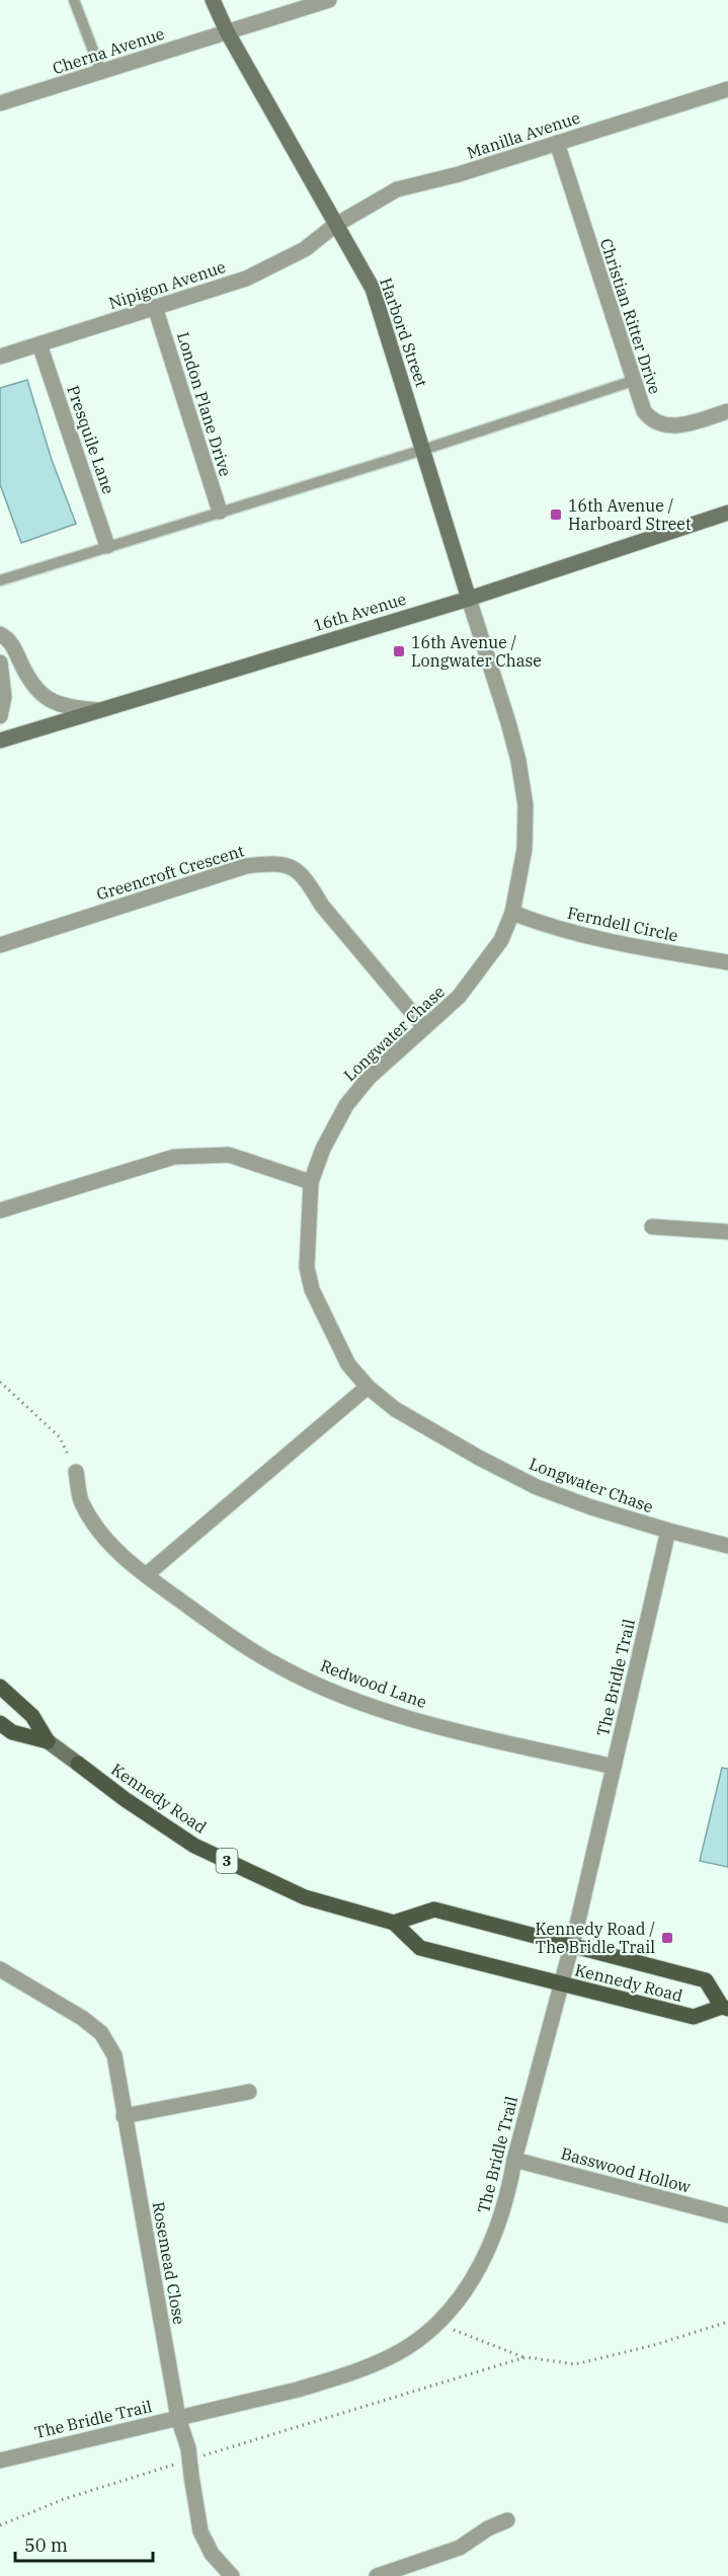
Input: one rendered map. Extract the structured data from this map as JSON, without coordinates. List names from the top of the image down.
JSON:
{
  "streets": {
    "main road": [
      "Harbord Street",
      "16th Avenue",
      "Kennedy Road",
      "3"
    ],
    "street": [
      "Cherna Avenue",
      "Manilla Avenue",
      "Nipigon Avenue",
      "Christian Ritter Drive",
      "London Plane Drive",
      "Presquile Lane",
      "Greencroft Crescent",
      "Ferndell Circle",
      "Longwater Chase",
      "The Bridle Trail",
      "Redwood Lane",
      "Basswood Hollow",
      "Rosemead Close"
    ]
  },
  "crossings": [
    ["Cherna Avenue", "Harbord Street"],
    ["Manilla Avenue", "Nipigon Avenue"],
    ["Manilla Avenue", "Christian Ritter Drive"],
    ["Manilla Avenue", "Harbord Street"],
    ["Nipigon Avenue", "Harbord Street"],
    ["Nipigon Avenue", "London Plane Drive"],
    ["Nipigon Avenue", "Presquile Lane"],
    ["Harbord Street", "16th Avenue"],
    ["Harbord Street", "Longwater Chase"],
    ["16th Avenue", "Longwater Chase"],
    ["Greencroft Crescent", "Longwater Chase"],
    ["Ferndell Circle", "Longwater Chase"],
    ["Longwater Chase", "The Bridle Trail"],
    ["The Bridle Trail", "Redwood Lane"],
    ["The Bridle Trail", "Kennedy Road"],
    ["The Bridle Trail", "Basswood Hollow"],
    ["The Bridle Trail", "Rosemead Close"]
  ],
  "places": {
    "transit": ["16th Avenue / Harboard Street", "16th Avenue / Longwater Chase", "Kennedy Road / The Bridle Trail"]
  },
  "scale_bar": "50 m"
}
